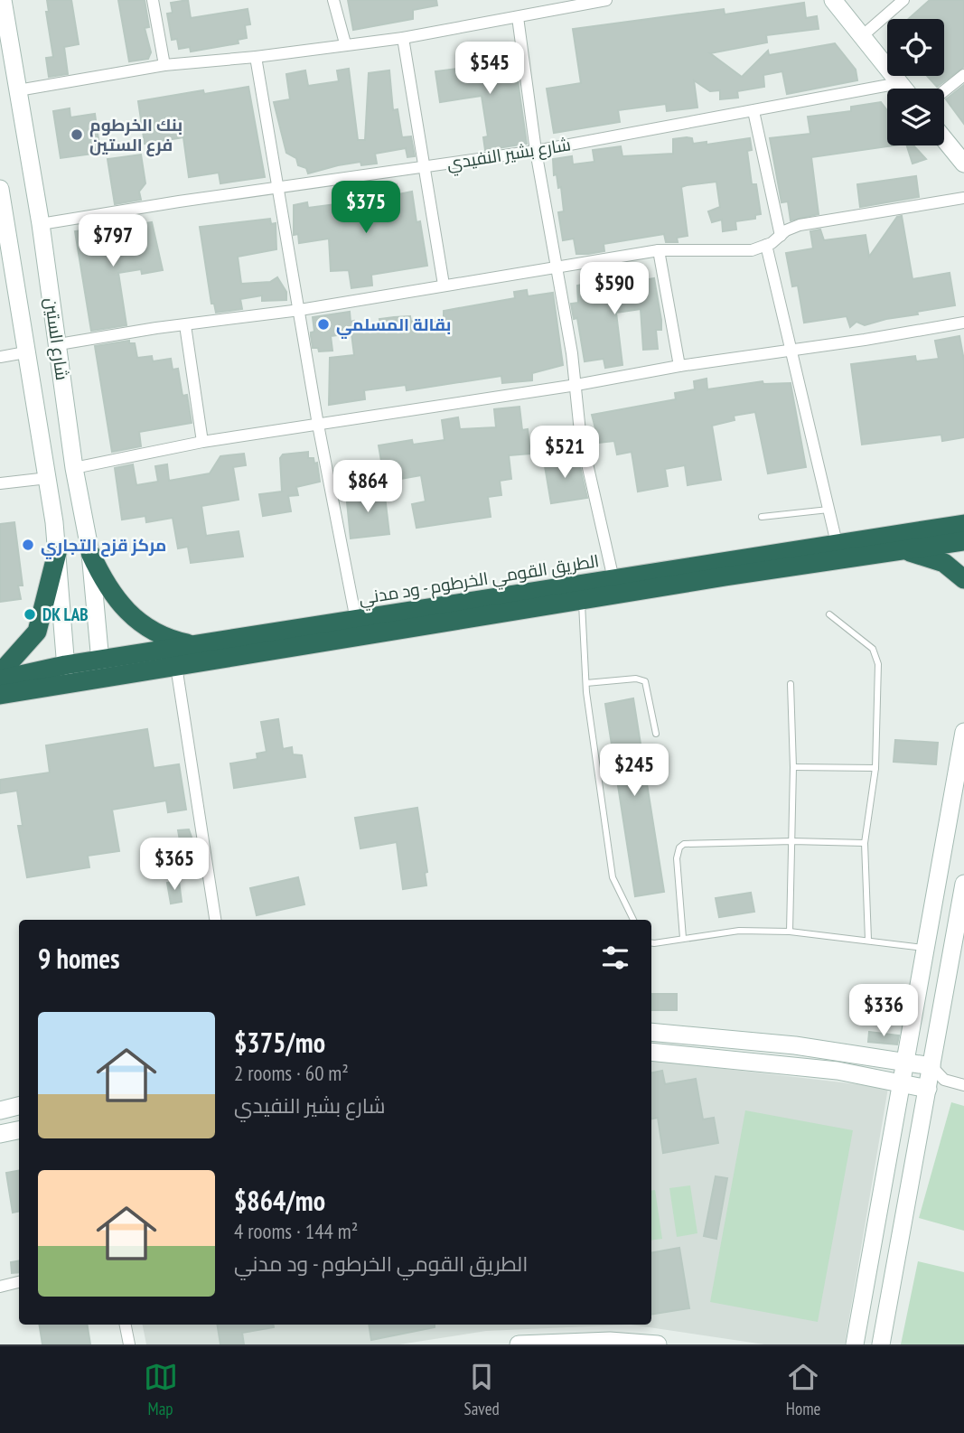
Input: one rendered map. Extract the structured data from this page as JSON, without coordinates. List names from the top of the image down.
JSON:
{
  "streets": {
    "highway": ["الطريق القومي الخرطوم - ود مدني"],
    "street": ["شارع بشير النفيدي", "شارع الستين"]
  },
  "crossings": [
    ["شارع بشير النفيدي", "شارع الستين"],
    ["شارع الستين", "الطريق القومي الخرطوم - ود مدني"]
  ],
  "places": [
    "بنك الخرطوم فرع الستين",
    "بقالة المسلمي",
    "مركز قزح التجاري",
    "DK LAB"
  ],
  "page": {
    "price": [
      "$545",
      "$375",
      "$797",
      "$590",
      "$521",
      "$864",
      "$245",
      "$365",
      "$336"
    ],
    "heading": "9 homes",
    "list": [
      {
        "name": "$375/mo",
        "note": "2 rooms · 60 m² · شارع بشير النفيدي"
      },
      {
        "name": "$864/mo",
        "note": "4 rooms · 144 m² · الطريق القومي الخرطوم - ود مدني"
      }
    ],
    "tabs": ["Map", "Saved", "Home"]
  }
}
